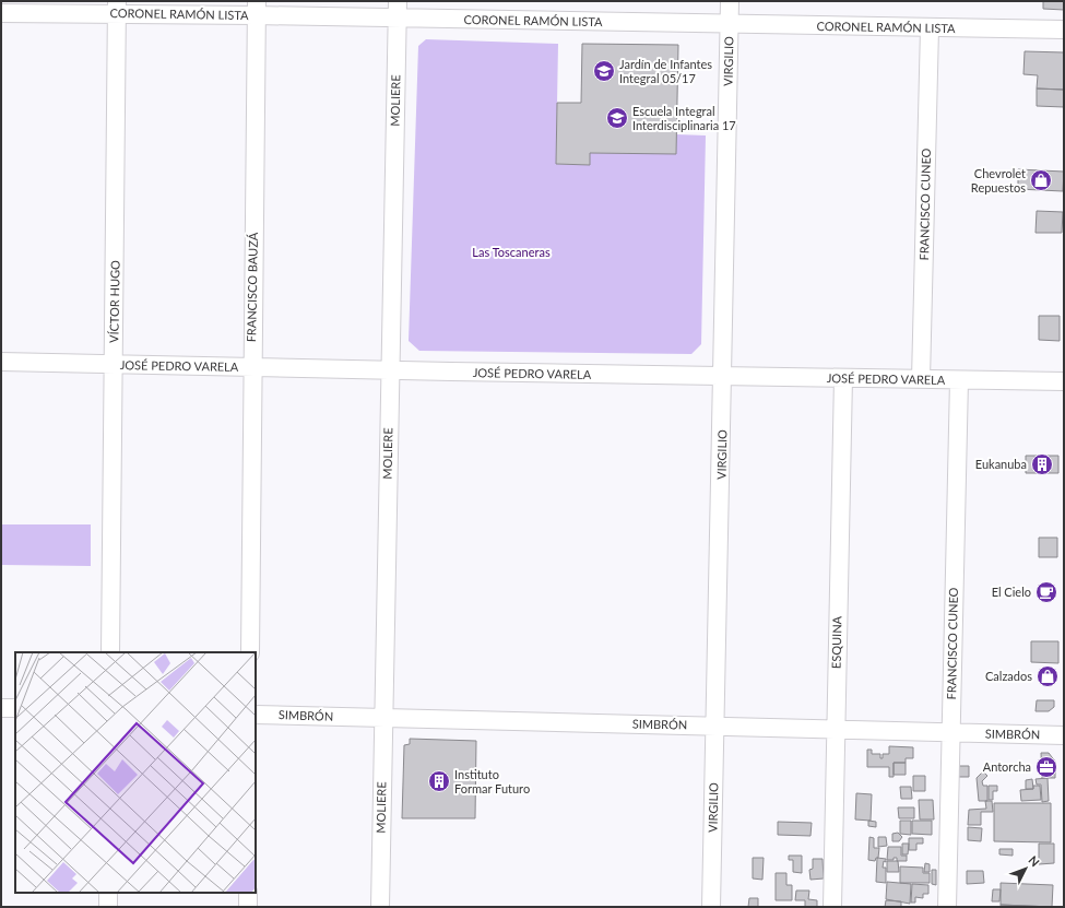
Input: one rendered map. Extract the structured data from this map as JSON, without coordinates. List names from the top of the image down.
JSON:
{
  "streets": {
    "street": [
      "CORONEL RAMÓN LISTA",
      "VIRGILIO",
      "MOLIERE",
      "FRANCISCO CUNEO",
      "FRANCISCO BAUZÁ",
      "VÍCTOR HUGO",
      "JOSÉ PEDRO VARELA",
      "ESQUINA",
      "SIMBRÓN"
    ]
  },
  "crossings": [
    ["CORONEL RAMÓN LISTA", "VIRGILIO"],
    ["CORONEL RAMÓN LISTA", "MOLIERE"],
    ["CORONEL RAMÓN LISTA", "FRANCISCO CUNEO"],
    ["CORONEL RAMÓN LISTA", "FRANCISCO BAUZÁ"],
    ["CORONEL RAMÓN LISTA", "VÍCTOR HUGO"],
    ["VIRGILIO", "JOSÉ PEDRO VARELA"],
    ["VIRGILIO", "SIMBRÓN"],
    ["MOLIERE", "JOSÉ PEDRO VARELA"],
    ["MOLIERE", "SIMBRÓN"],
    ["FRANCISCO CUNEO", "JOSÉ PEDRO VARELA"],
    ["FRANCISCO CUNEO", "SIMBRÓN"],
    ["FRANCISCO BAUZÁ", "JOSÉ PEDRO VARELA"],
    ["VÍCTOR HUGO", "JOSÉ PEDRO VARELA"],
    ["JOSÉ PEDRO VARELA", "ESQUINA"],
    ["ESQUINA", "SIMBRÓN"]
  ],
  "parks": ["Las Toscaneras"],
  "places": {
    "school or university": ["Jardín de Infantes Integral 05/17", "Escuela Integral Interdisciplinaria 17"],
    "shop": ["Chevrolet Repuestos", "Calzados"],
    "building": ["Eukanuba", "Instituto Formar Futuro"],
    "cafe": ["El Cielo"],
    "office": ["Antorcha"]
  },
  "north": "top right"
}
